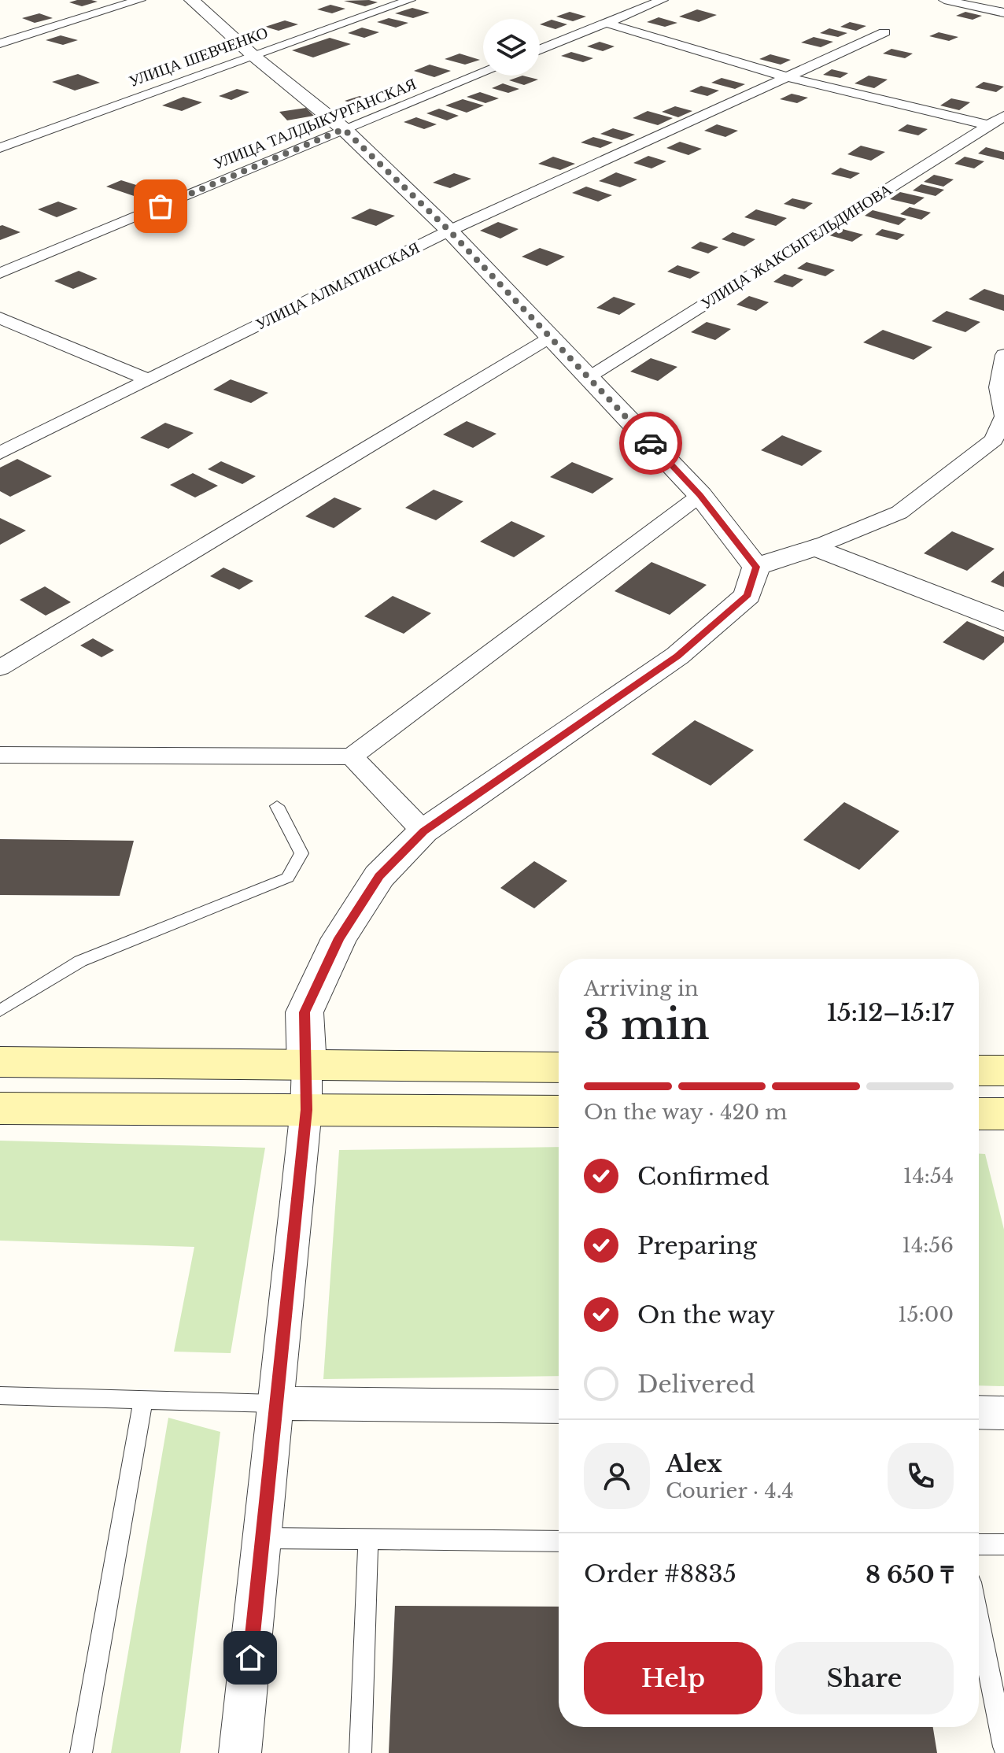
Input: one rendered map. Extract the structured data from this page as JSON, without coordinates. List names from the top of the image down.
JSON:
{
  "streets": {
    "street": [
      "УЛИЦА ШЕВЧЕНКО",
      "УЛИЦА ТАЛДЫКУРГАНСКАЯ",
      "УЛИЦА ЖАКСЫГЕЛЬДИНОВА",
      "УЛИЦА АЛМАТИНСКАЯ"
    ]
  },
  "page": {
    "heading": ["3 min", "Arriving in", "15:12–15:17"],
    "panel": [
      "Alex",
      "Courier · 4.4",
      "Order #8835",
      "8 650 ₸"
    ],
    "bar": "On the way · 420 m",
    "list": [
      ["Confirmed", "14:54"],
      ["Preparing", "14:56"],
      ["On the way", "15:00"],
      "Delivered"
    ],
    "buttons": ["Help", "Share"]
  }
}
